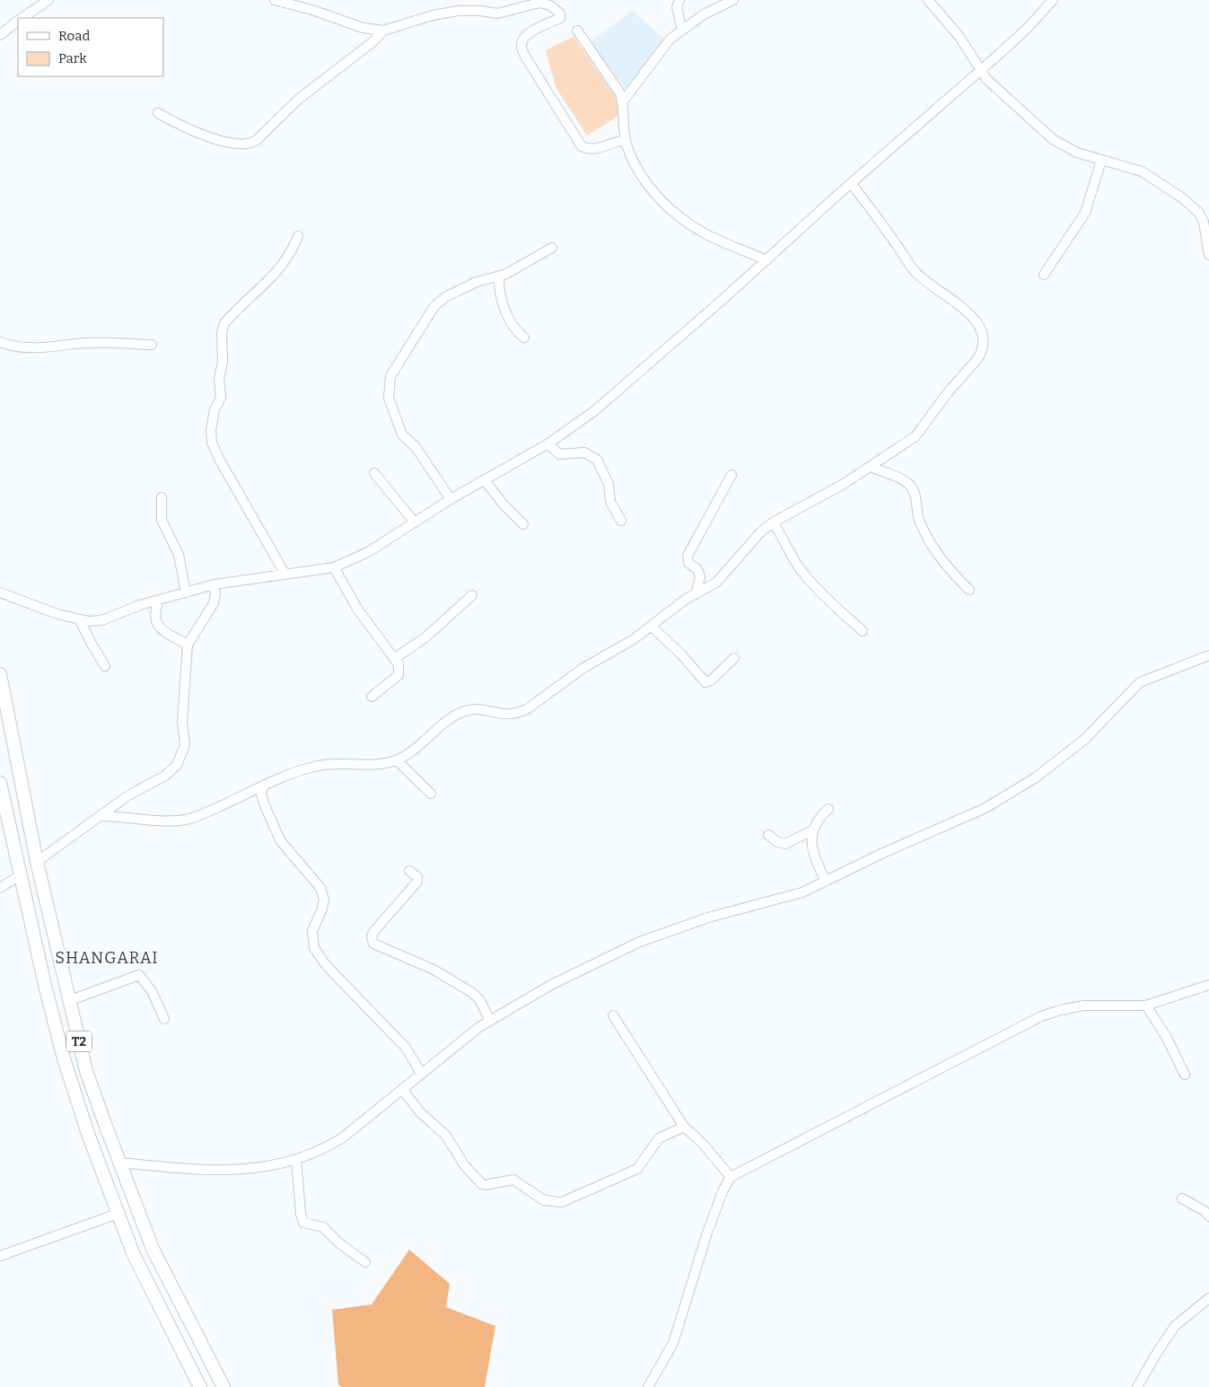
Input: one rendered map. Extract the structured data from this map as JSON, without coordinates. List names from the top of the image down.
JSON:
{
  "streets": {
    "highway": ["T2"]
  },
  "districts": ["SHANGARAI"],
  "legend": ["Road", "Park"]
}
